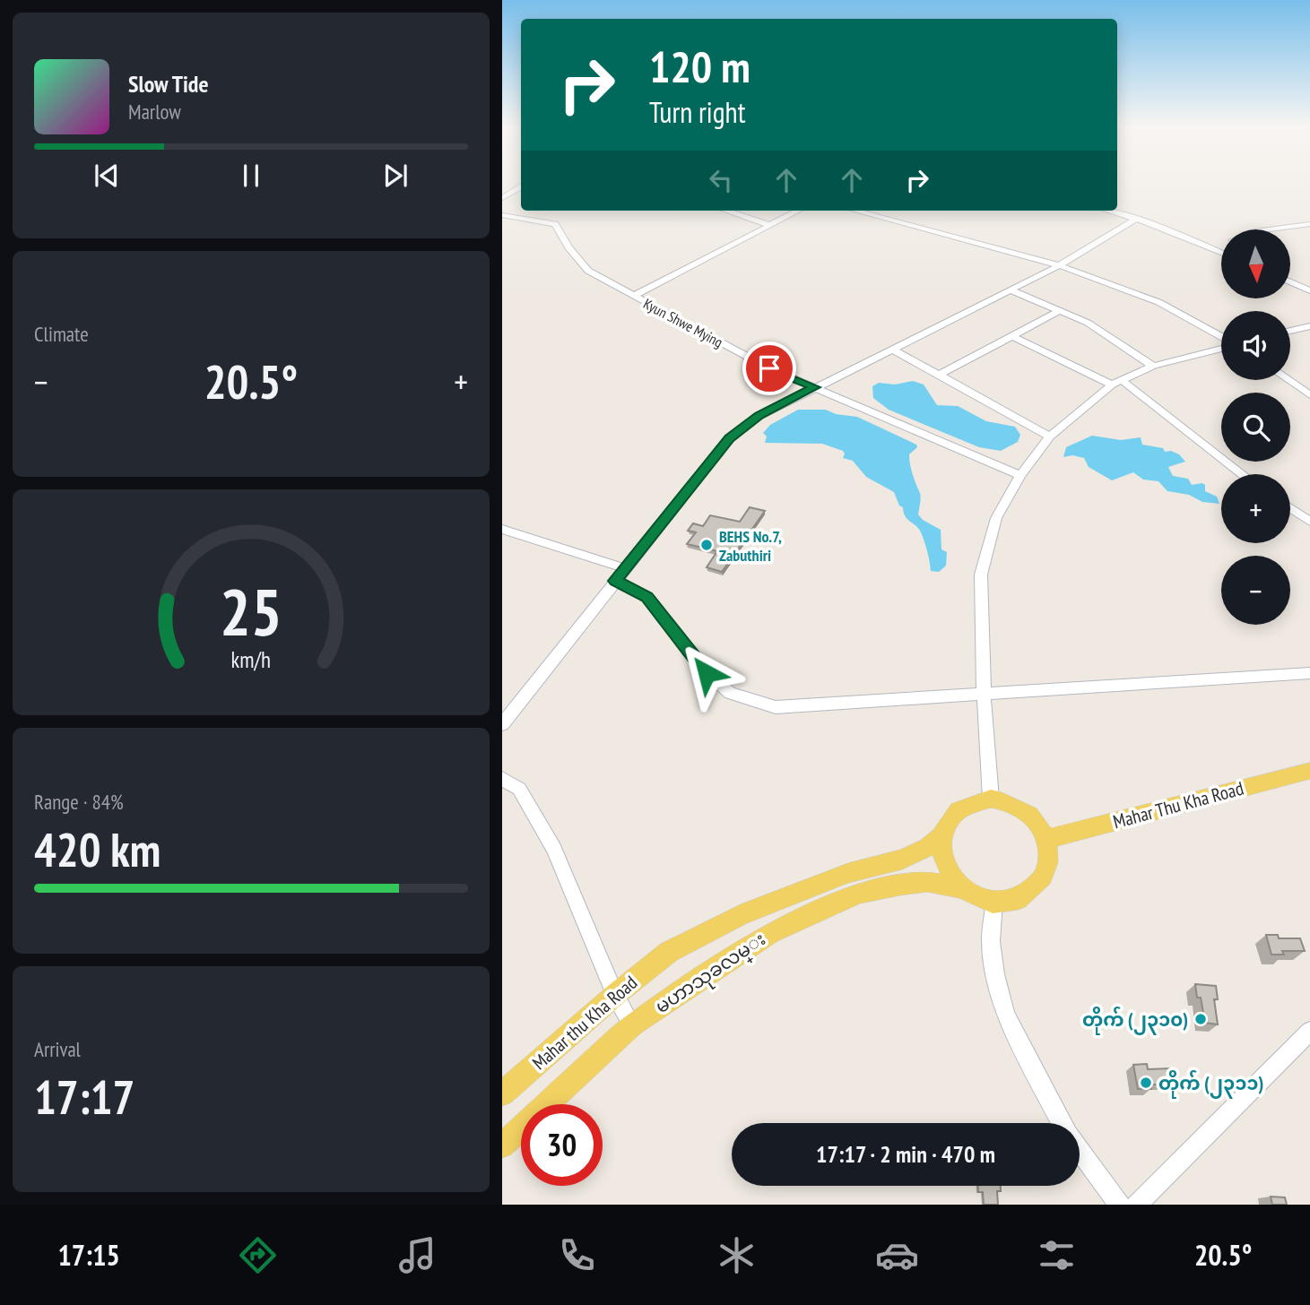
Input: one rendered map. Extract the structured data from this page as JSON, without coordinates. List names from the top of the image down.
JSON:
{
  "streets": {
    "main road": ["Mahar Thu Kha Road", "မဟာသုခလမ္း", "Mahar thu Kha Road"],
    "street": ["Kyun Shwe Mying"]
  },
  "crossings": [
    ["Mahar Thu Kha Road", "မဟာသုခလမ္း"],
    ["မဟာသုခလမ္း", "Mahar thu Kha Road"]
  ],
  "places": ["BEHS No.7, Zabuthiri", "တိုက် (၂၃၁၀)", "တိုက် (၂၃၁၁)"],
  "north": "bottom",
  "page": {
    "turn": ["120 m", "Turn right"],
    "song": ["Slow Tide", "Marlow"],
    "map_buttons": ["+", "−"],
    "tile": [
      "Climate",
      ["Range · 84%", "420 km"],
      ["Arrival", "17:17"]
    ],
    "heat": ["−", "20.5°", "+"],
    "limit": "30",
    "trip": "17:17 · 2 min · 470 m",
    "tabs": ["17:15", "20.5°"],
    "gauge": ["25", "km/h"]
  }
}
